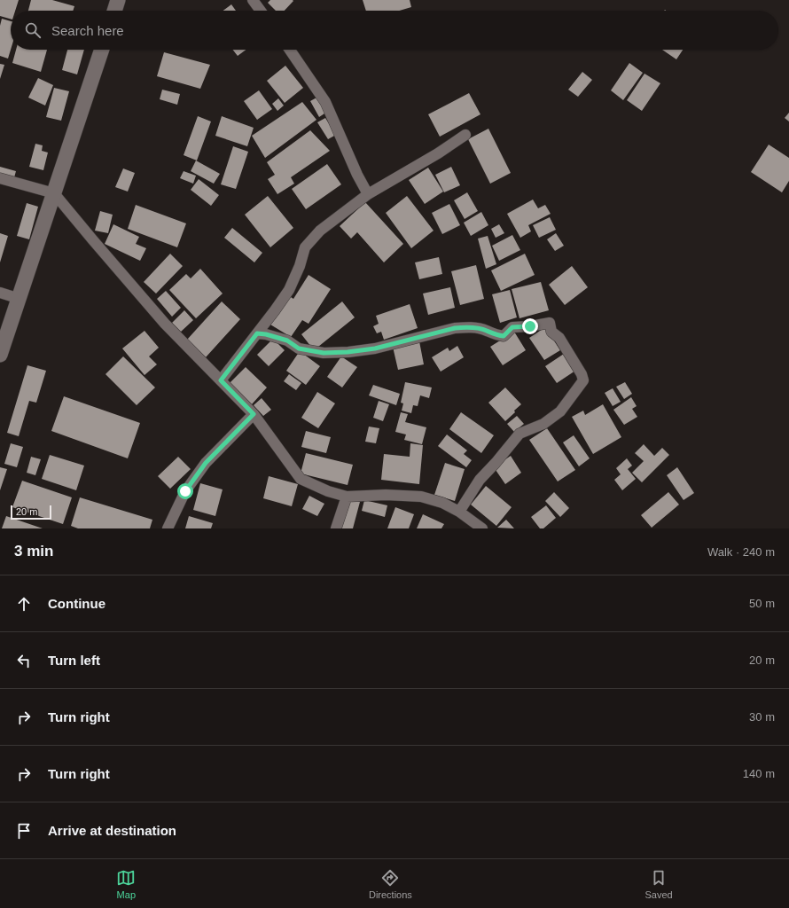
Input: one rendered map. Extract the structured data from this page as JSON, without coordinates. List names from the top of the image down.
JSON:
{
  "scale_bar": "20 m",
  "page": {
    "search": "Search here",
    "scale": "20 m",
    "heading": ["3 min", "Walk · 240 m"],
    "list": [
      ["Continue", "50 m"],
      ["Turn left", "20 m"],
      ["Turn right", "30 m"],
      ["Turn right", "140 m"],
      "Arrive at destination"
    ],
    "nav": ["Map", "Directions", "Saved"]
  }
}
